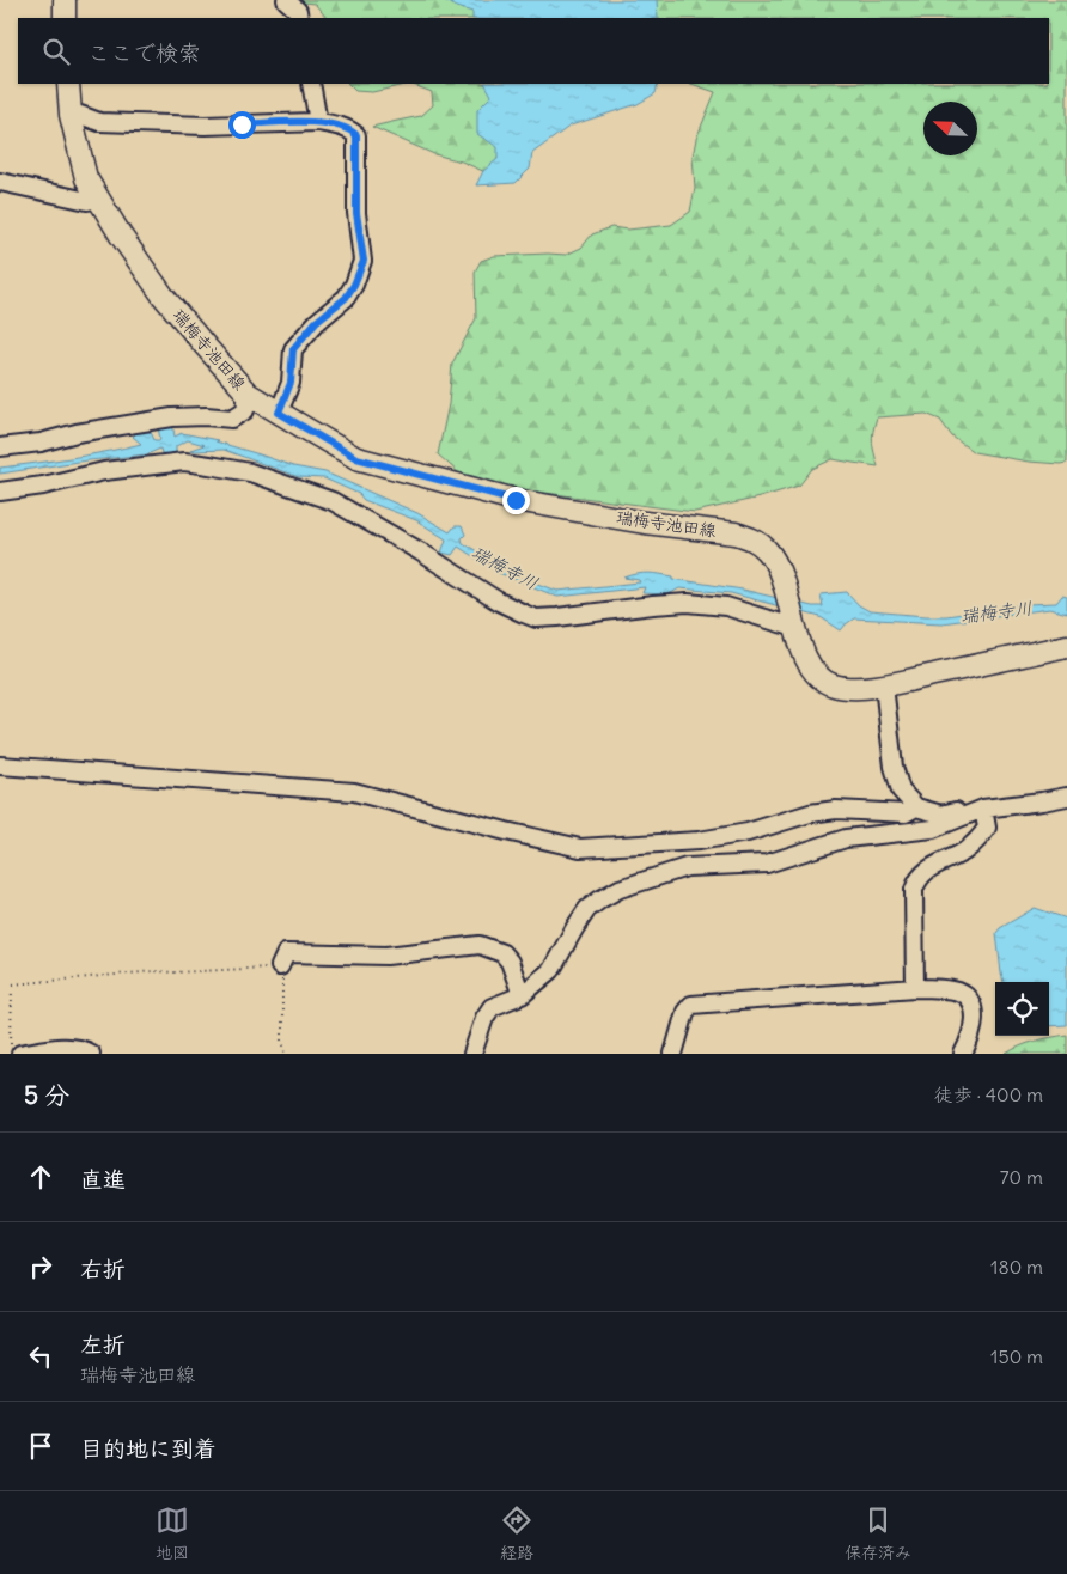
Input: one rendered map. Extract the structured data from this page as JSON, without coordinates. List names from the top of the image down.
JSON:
{
  "streets": {
    "main road": ["瑞梅寺池田線"]
  },
  "water": ["瑞梅寺川"],
  "north": "top left",
  "page": {
    "search": "ここで検索",
    "heading": ["5 分", "徒歩 · 400 m"],
    "list": [
      ["直進", "70 m"],
      ["右折", "180 m"],
      ["左折", "瑞梅寺池田線", "150 m"],
      "目的地に到着"
    ],
    "nav": ["地図", "経路", "保存済み"]
  }
}
